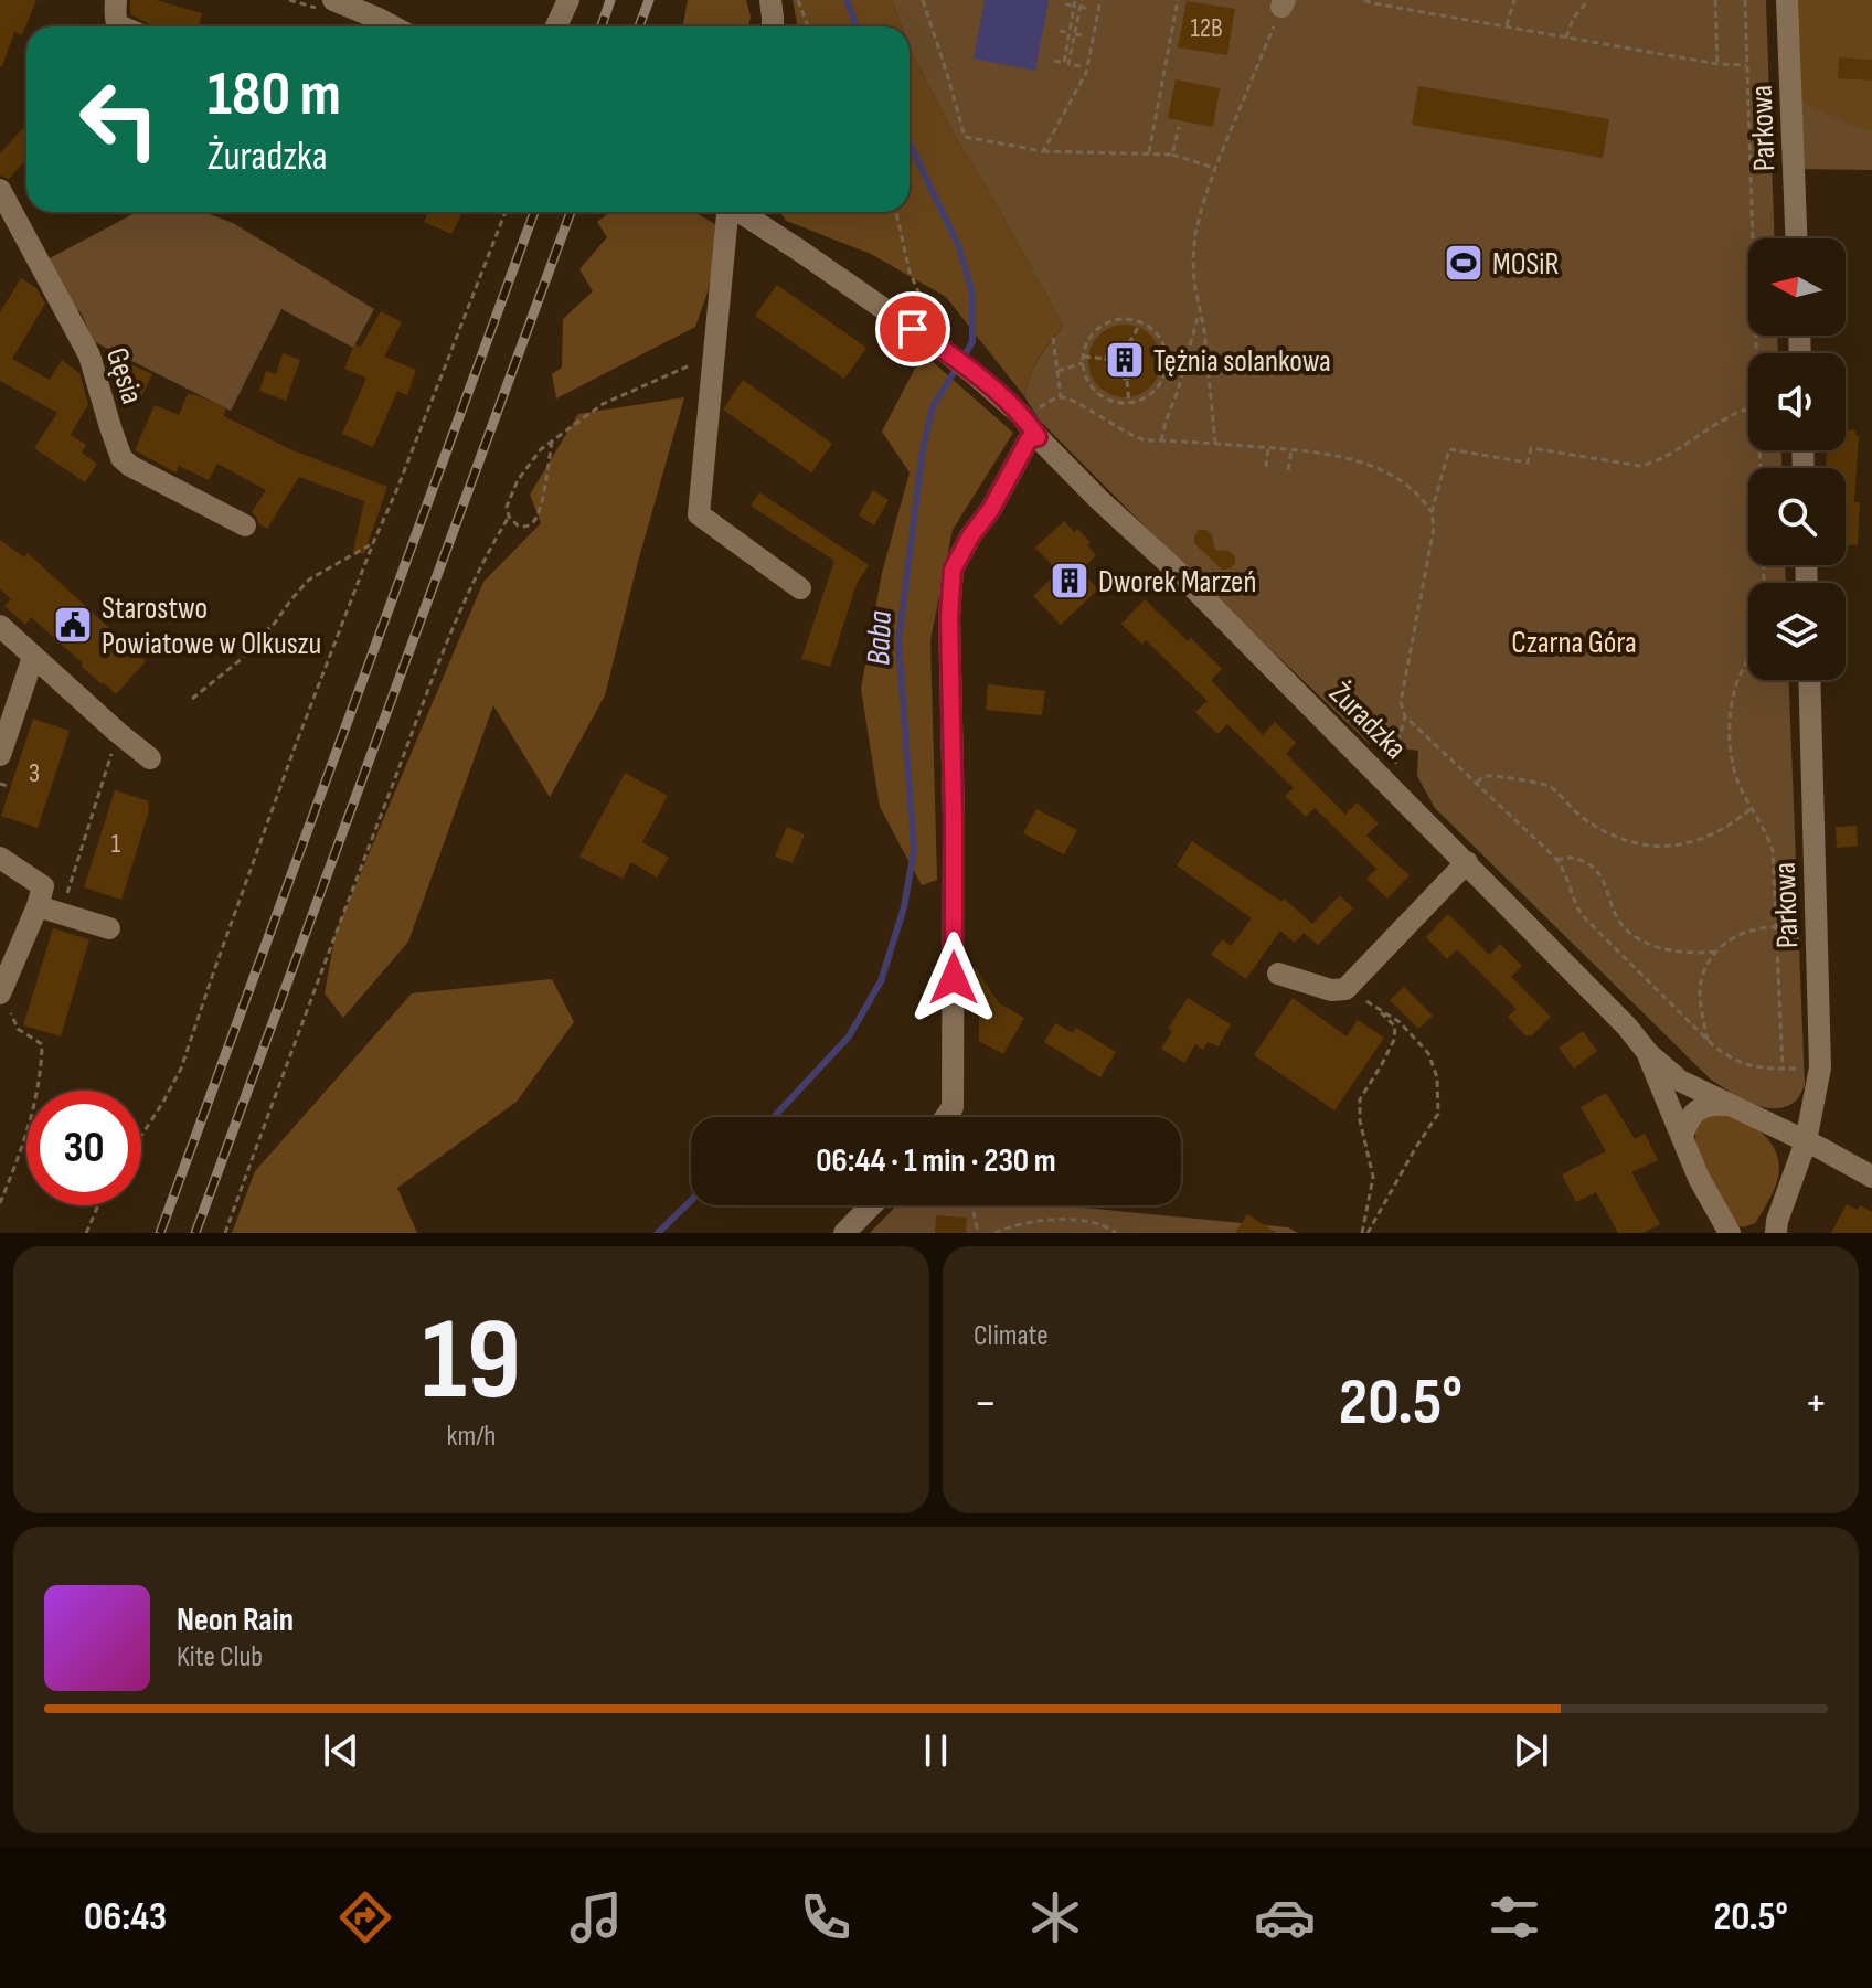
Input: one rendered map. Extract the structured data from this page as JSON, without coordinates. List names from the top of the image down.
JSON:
{
  "streets": {
    "street": ["Parkowa", "Gęsia", "Żuradzka"]
  },
  "water": ["Baba"],
  "parks": ["Czarna Góra"],
  "places": {
    "sports": ["MOSiR"],
    "building": ["Tężnia solankowa", "Dworek Marzeń"],
    "public building": ["Starostwo Powiatowe w Olkuszu"]
  },
  "house_numbers": ["12B", "3", "1"],
  "north": "left",
  "page": {
    "turn": ["180 m", "Żuradzka"],
    "limit": "30",
    "trip": "06:44 · 1 min · 230 m",
    "tile": [
      ["19", "km/h"],
      "Climate"
    ],
    "heat": ["−", "20.5°", "+"],
    "song": ["Neon Rain", "Kite Club"],
    "tabs": ["06:43", "20.5°"]
  }
}
